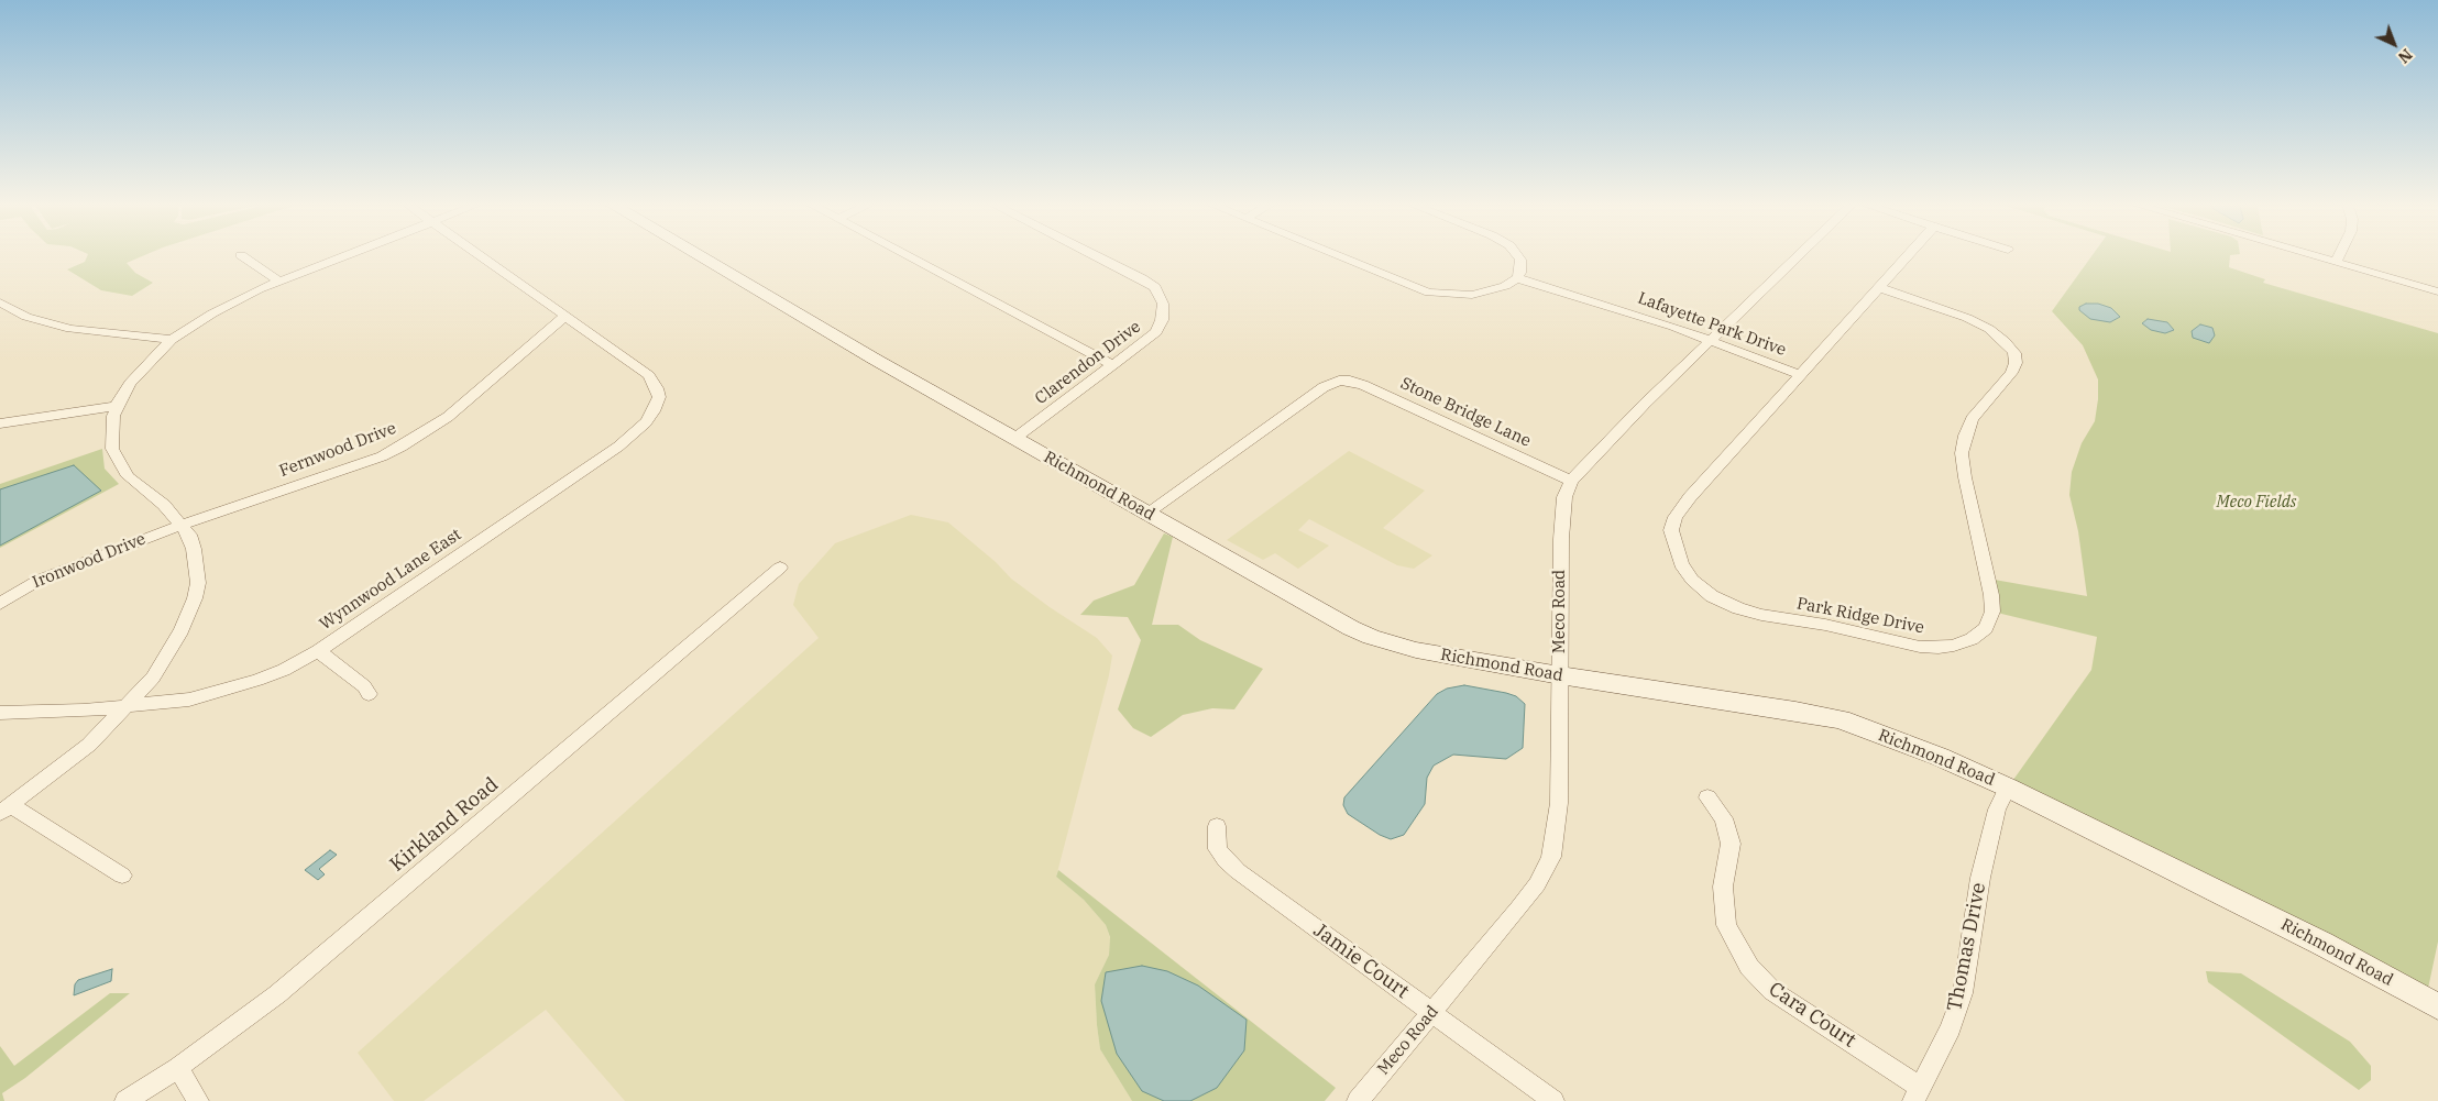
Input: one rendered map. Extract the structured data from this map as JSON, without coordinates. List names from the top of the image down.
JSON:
{
  "streets": {
    "street": [
      "Lafayette Park Drive",
      "Clarendon Drive",
      "Stone Bridge Lane",
      "Fernwood Drive",
      "Richmond Road",
      "Ironwood Drive",
      "Wynnwood Lane East",
      "Meco Road",
      "Park Ridge Drive",
      "Kirkland Road",
      "Thomas Drive",
      "Jamie Court",
      "Cara Court"
    ]
  },
  "crossings": [
    ["Lafayette Park Drive", "Meco Road"],
    ["Lafayette Park Drive", "Park Ridge Drive"],
    ["Clarendon Drive", "Richmond Road"],
    ["Stone Bridge Lane", "Richmond Road"],
    ["Stone Bridge Lane", "Meco Road"],
    ["Fernwood Drive", "Ironwood Drive"],
    ["Fernwood Drive", "Wynnwood Lane East"],
    ["Richmond Road", "Meco Road"],
    ["Richmond Road", "Thomas Drive"],
    ["Meco Road", "Jamie Court"],
    ["Thomas Drive", "Cara Court"]
  ],
  "parks": ["Meco Fields"],
  "north": "bottom right"
}
